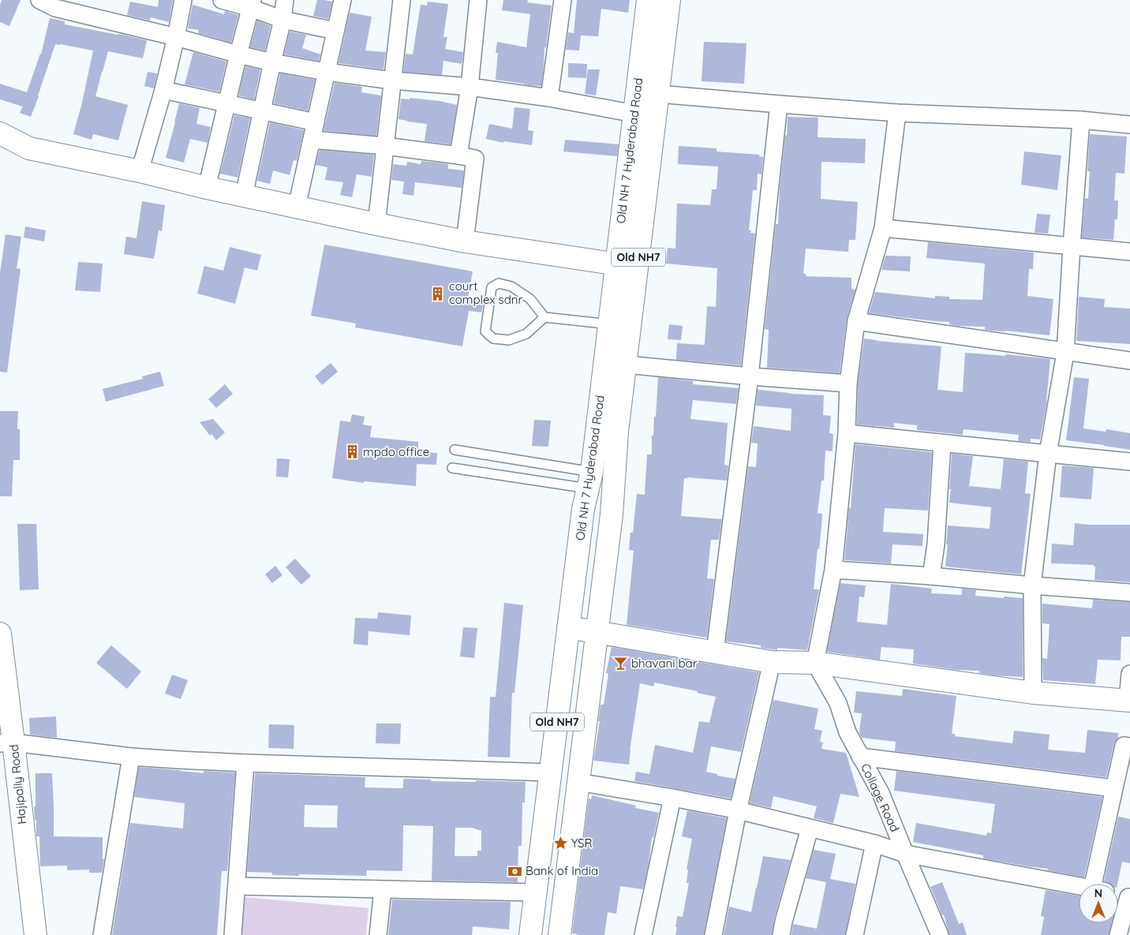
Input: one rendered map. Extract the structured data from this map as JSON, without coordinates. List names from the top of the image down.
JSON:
{
  "streets": {
    "main road": ["Old NH 7 Hyderabad Road", "Old NH7", "Hajipally Road"],
    "street": ["Collage Road"]
  },
  "places": {
    "building": ["court complex sdnr", "mpdo office"],
    "bar": ["bhavani bar"],
    "place": ["YSR"],
    "bank": ["Bank of India"]
  },
  "north": "top"
}
